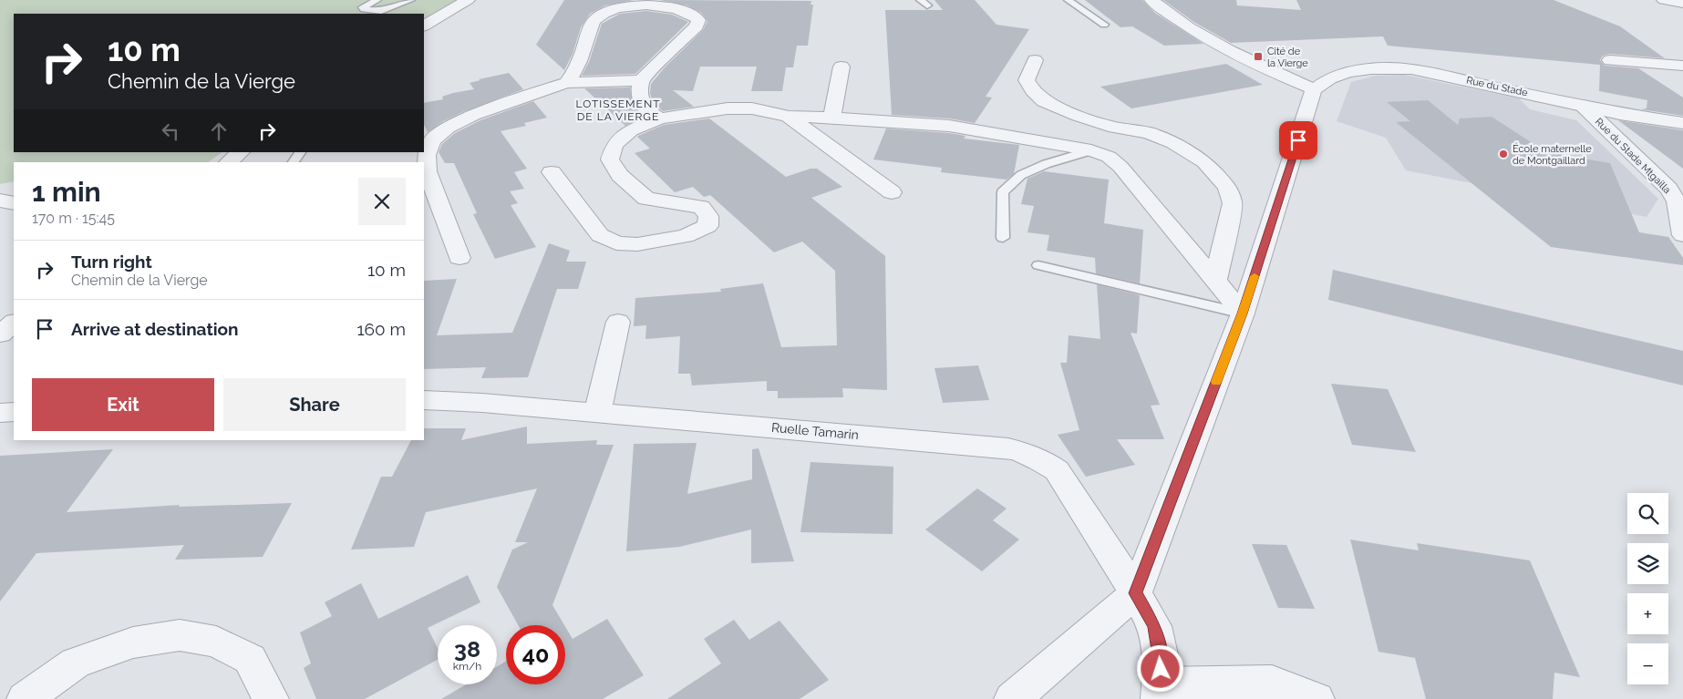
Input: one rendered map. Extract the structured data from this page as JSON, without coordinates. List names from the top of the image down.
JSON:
{
  "streets": {
    "street": ["Rue du Stade", "Rue du Stade Mtgailla", "Ruelle Tamarin"]
  },
  "crossings": [
    ["Rue du Stade", "Rue du Stade Mtgailla"]
  ],
  "districts": ["LOTISSEMENT DE LA VIERGE"],
  "places": {
    "transit": ["Cité de la Vierge"],
    "other": ["École maternelle de Montgaillard"]
  },
  "page": {
    "turn": ["10 m", "Chemin de la Vierge"],
    "heading": ["1 min", "170 m · 15:45"],
    "list": [
      {
        "name": "Turn right",
        "note": "Chemin de la Vierge",
        "value": "10 m"
      },
      {
        "name": "Arrive at destination",
        "value": "160 m"
      }
    ],
    "buttons": ["Exit", "Share"],
    "map_buttons": ["+", "−"],
    "speed": "38 km/h",
    "limit": "40"
  }
}
